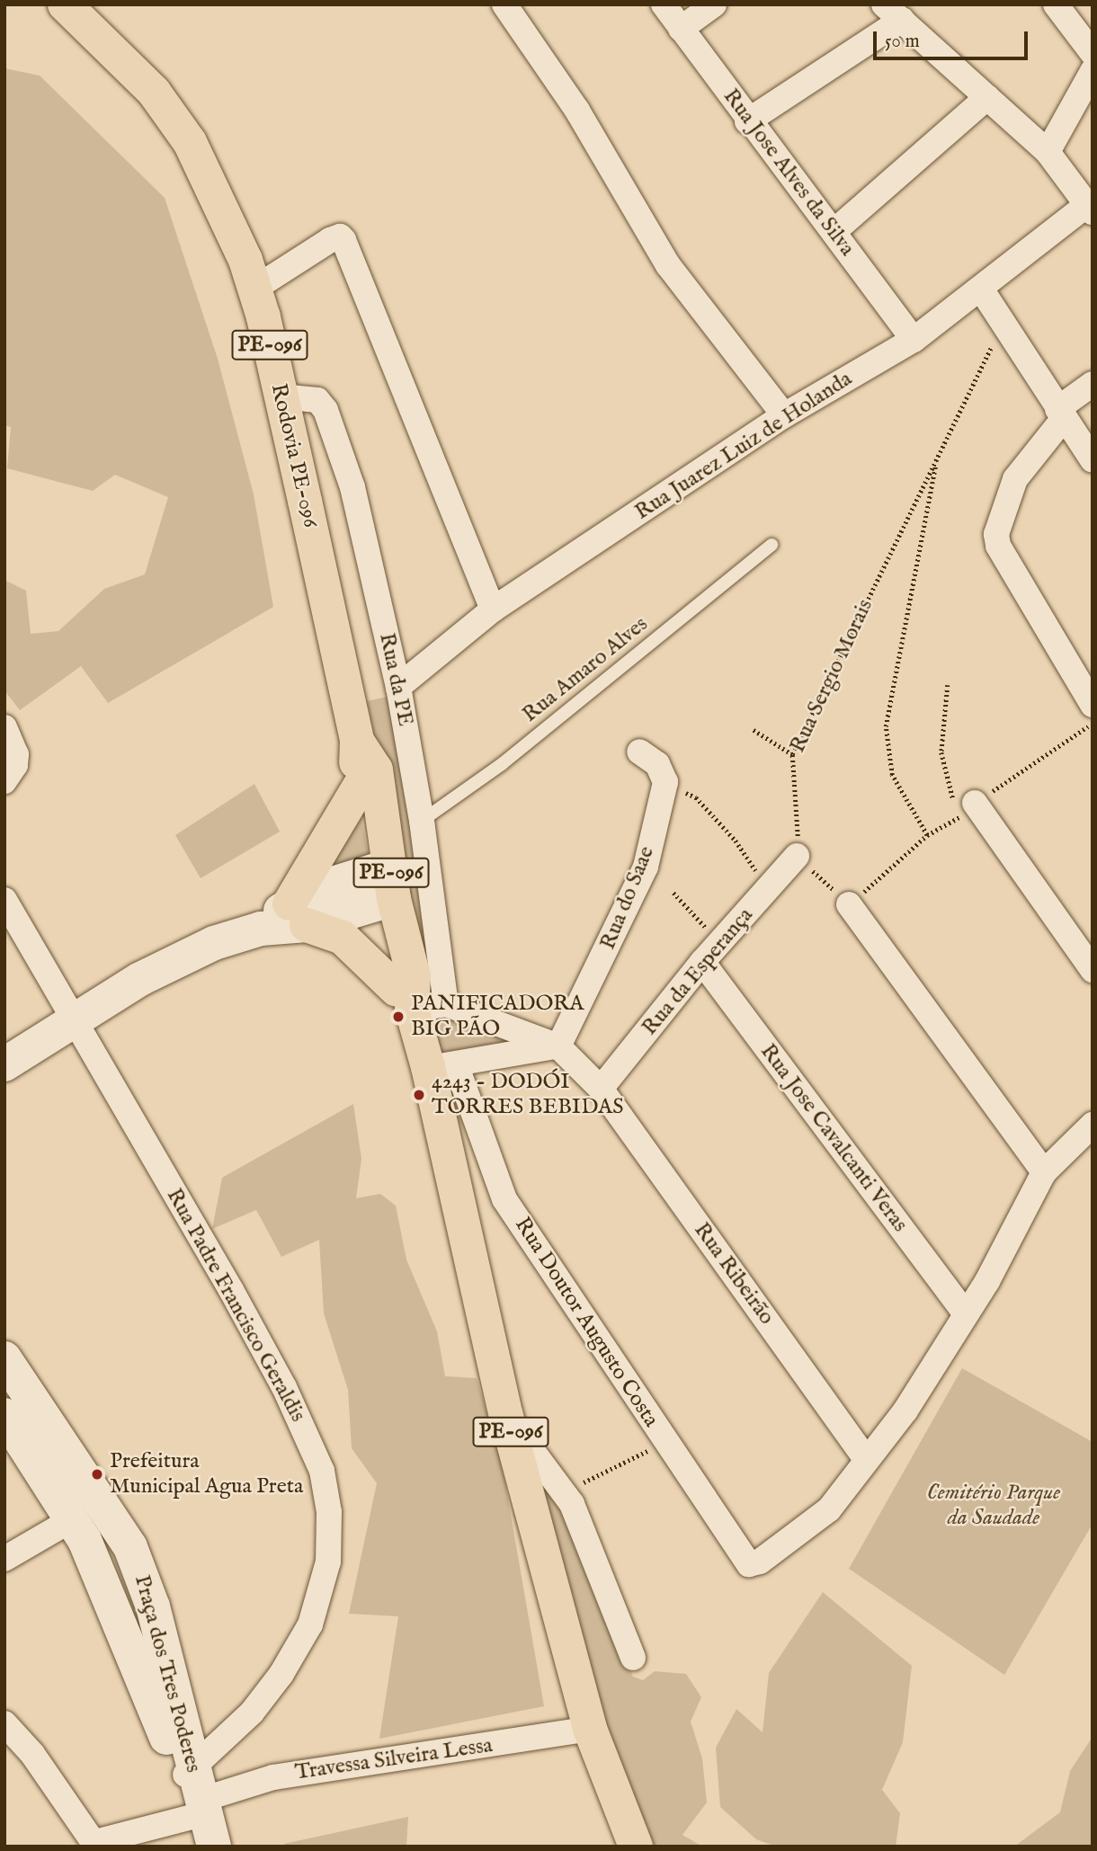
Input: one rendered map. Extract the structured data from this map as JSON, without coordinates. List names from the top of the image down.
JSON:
{
  "streets": {
    "main road": ["PE-096", "Rodovia PE-096", "Praça dos Tres Poderes"],
    "street": [
      "Rua Jose Alves da Silva",
      "Rua Juarez Luiz de Holanda",
      "Rua da PE",
      "Rua do Saae",
      "Rua da Esperança",
      "Rua Jose Cavalcanti Veras",
      "Rua Ribeirão",
      "Rua Padre Francisco Geraldis",
      "Rua Doutor Augusto Costa",
      "Travessa Silveira Lessa"
    ],
    "lane": ["Rua Amaro Alves"],
    "path": ["Rua Sergio Morais"]
  },
  "crossings": [
    ["Rua Jose Alves da Silva", "Rua Juarez Luiz de Holanda"],
    ["PE-096", "Rodovia PE-096"],
    ["PE-096", "Rua Doutor Augusto Costa"],
    ["PE-096", "Travessa Silveira Lessa"],
    ["Rua Juarez Luiz de Holanda", "Rua Sergio Morais"],
    ["Rua Juarez Luiz de Holanda", "Rua da PE"],
    ["Rodovia PE-096", "Rua da PE"],
    ["Rua Amaro Alves", "Rua da PE"],
    ["Rua Sergio Morais", "Rua da Esperança"],
    ["Rua do Saae", "Rua Ribeirão"],
    ["Rua da Esperança", "Rua Jose Cavalcanti Veras"],
    ["Rua da Esperança", "Rua Ribeirão"],
    ["Rua Ribeirão", "Rua Doutor Augusto Costa"],
    ["Rua Padre Francisco Geraldis", "Praça dos Tres Poderes"],
    ["Rua Padre Francisco Geraldis", "Travessa Silveira Lessa"],
    ["Praça dos Tres Poderes", "Travessa Silveira Lessa"]
  ],
  "parks": ["Cemitério Parque da Saudade"],
  "places": ["PANIFICADORA BIG PÃO", "4243 - DODÓI TORRES BEBIDAS", "Prefeitura Municipal Agua Preta"],
  "scale_bar": "50 m"
}
